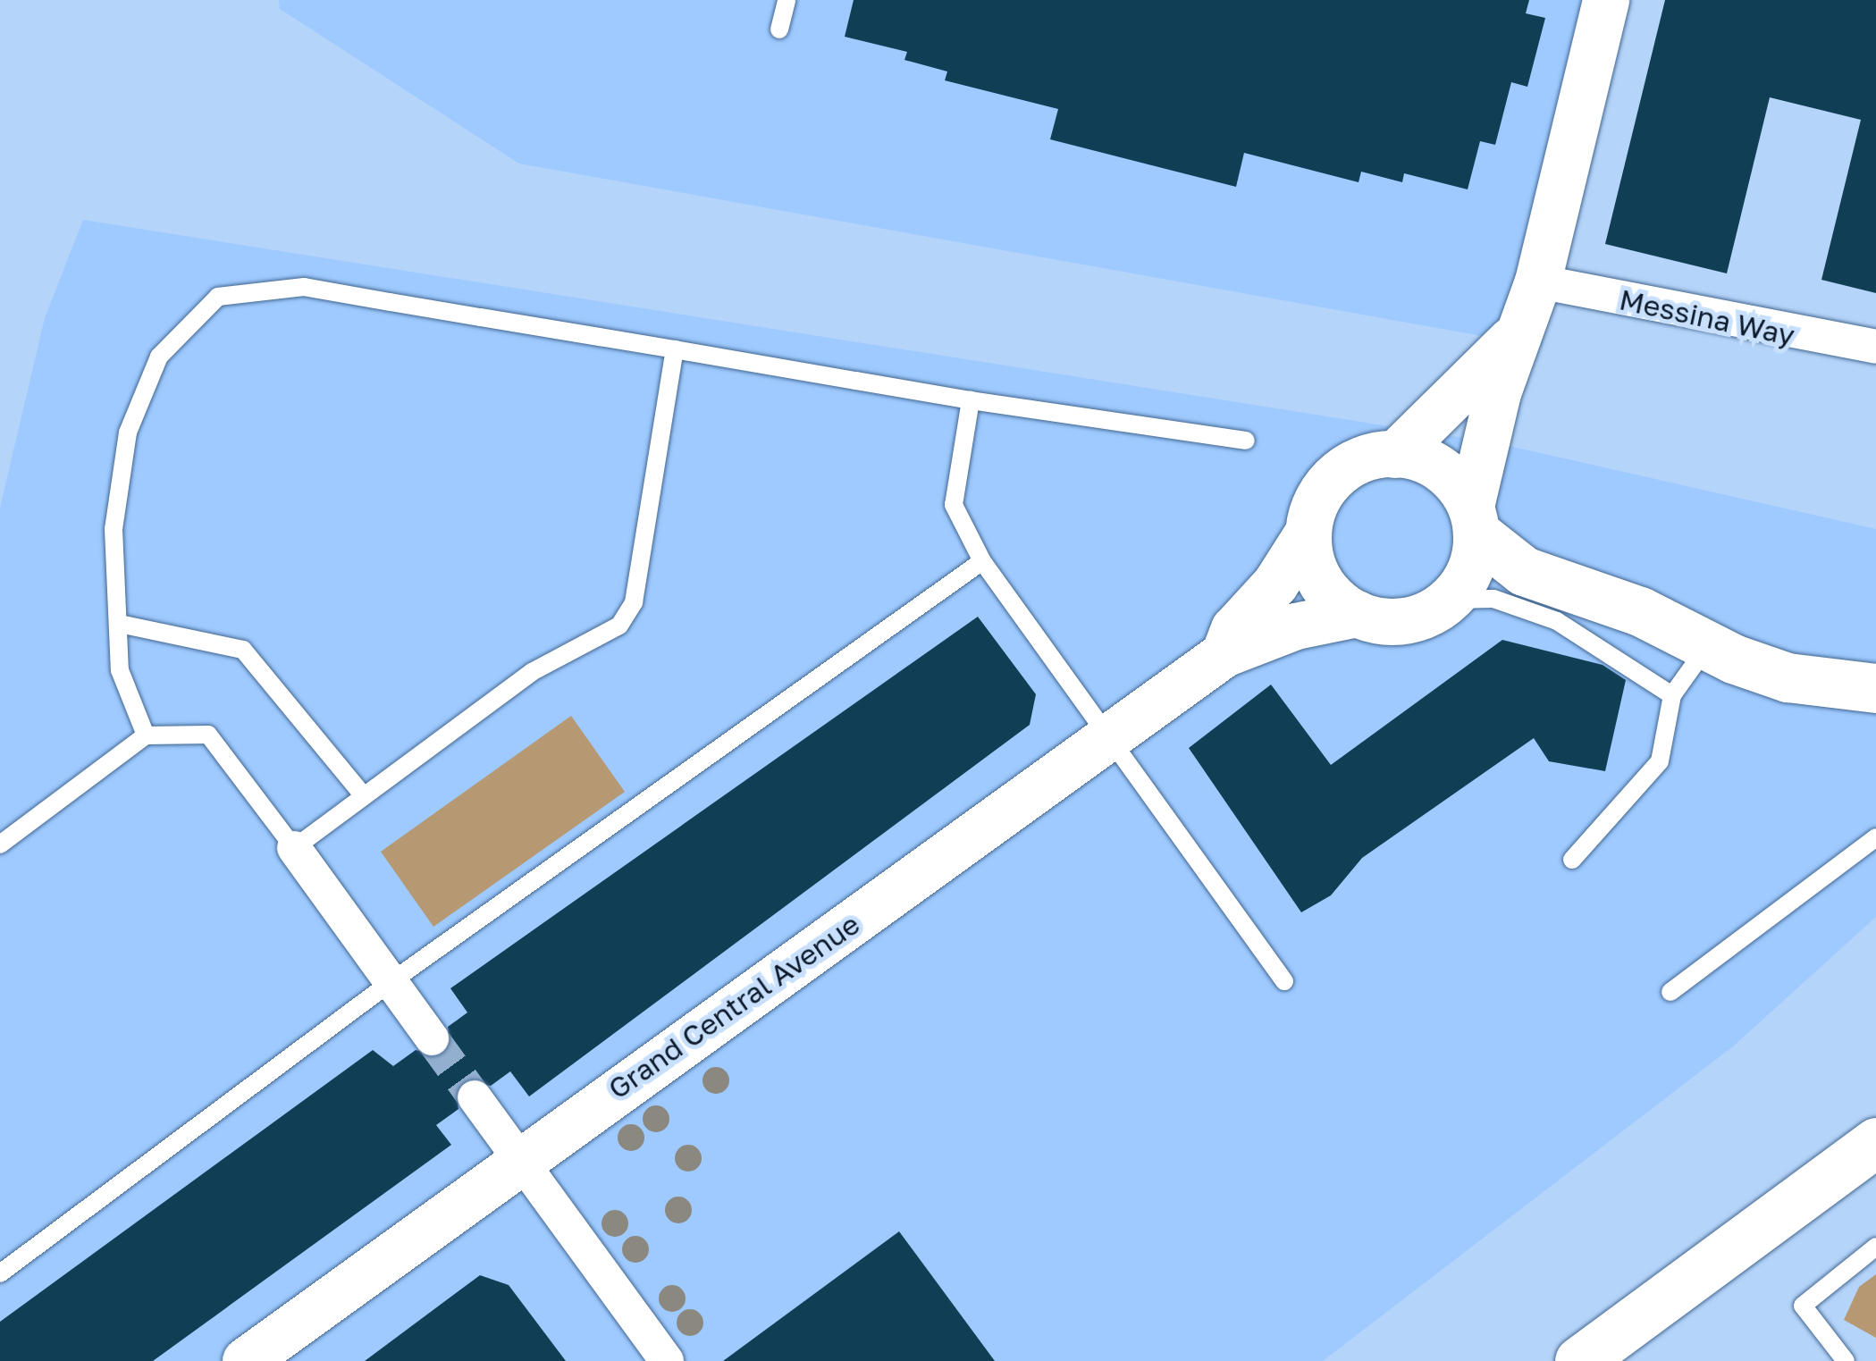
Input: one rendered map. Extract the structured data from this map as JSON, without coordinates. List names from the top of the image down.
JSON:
{
  "streets": {
    "street": ["Messina Way", "Grand Central Avenue"]
  }
}
